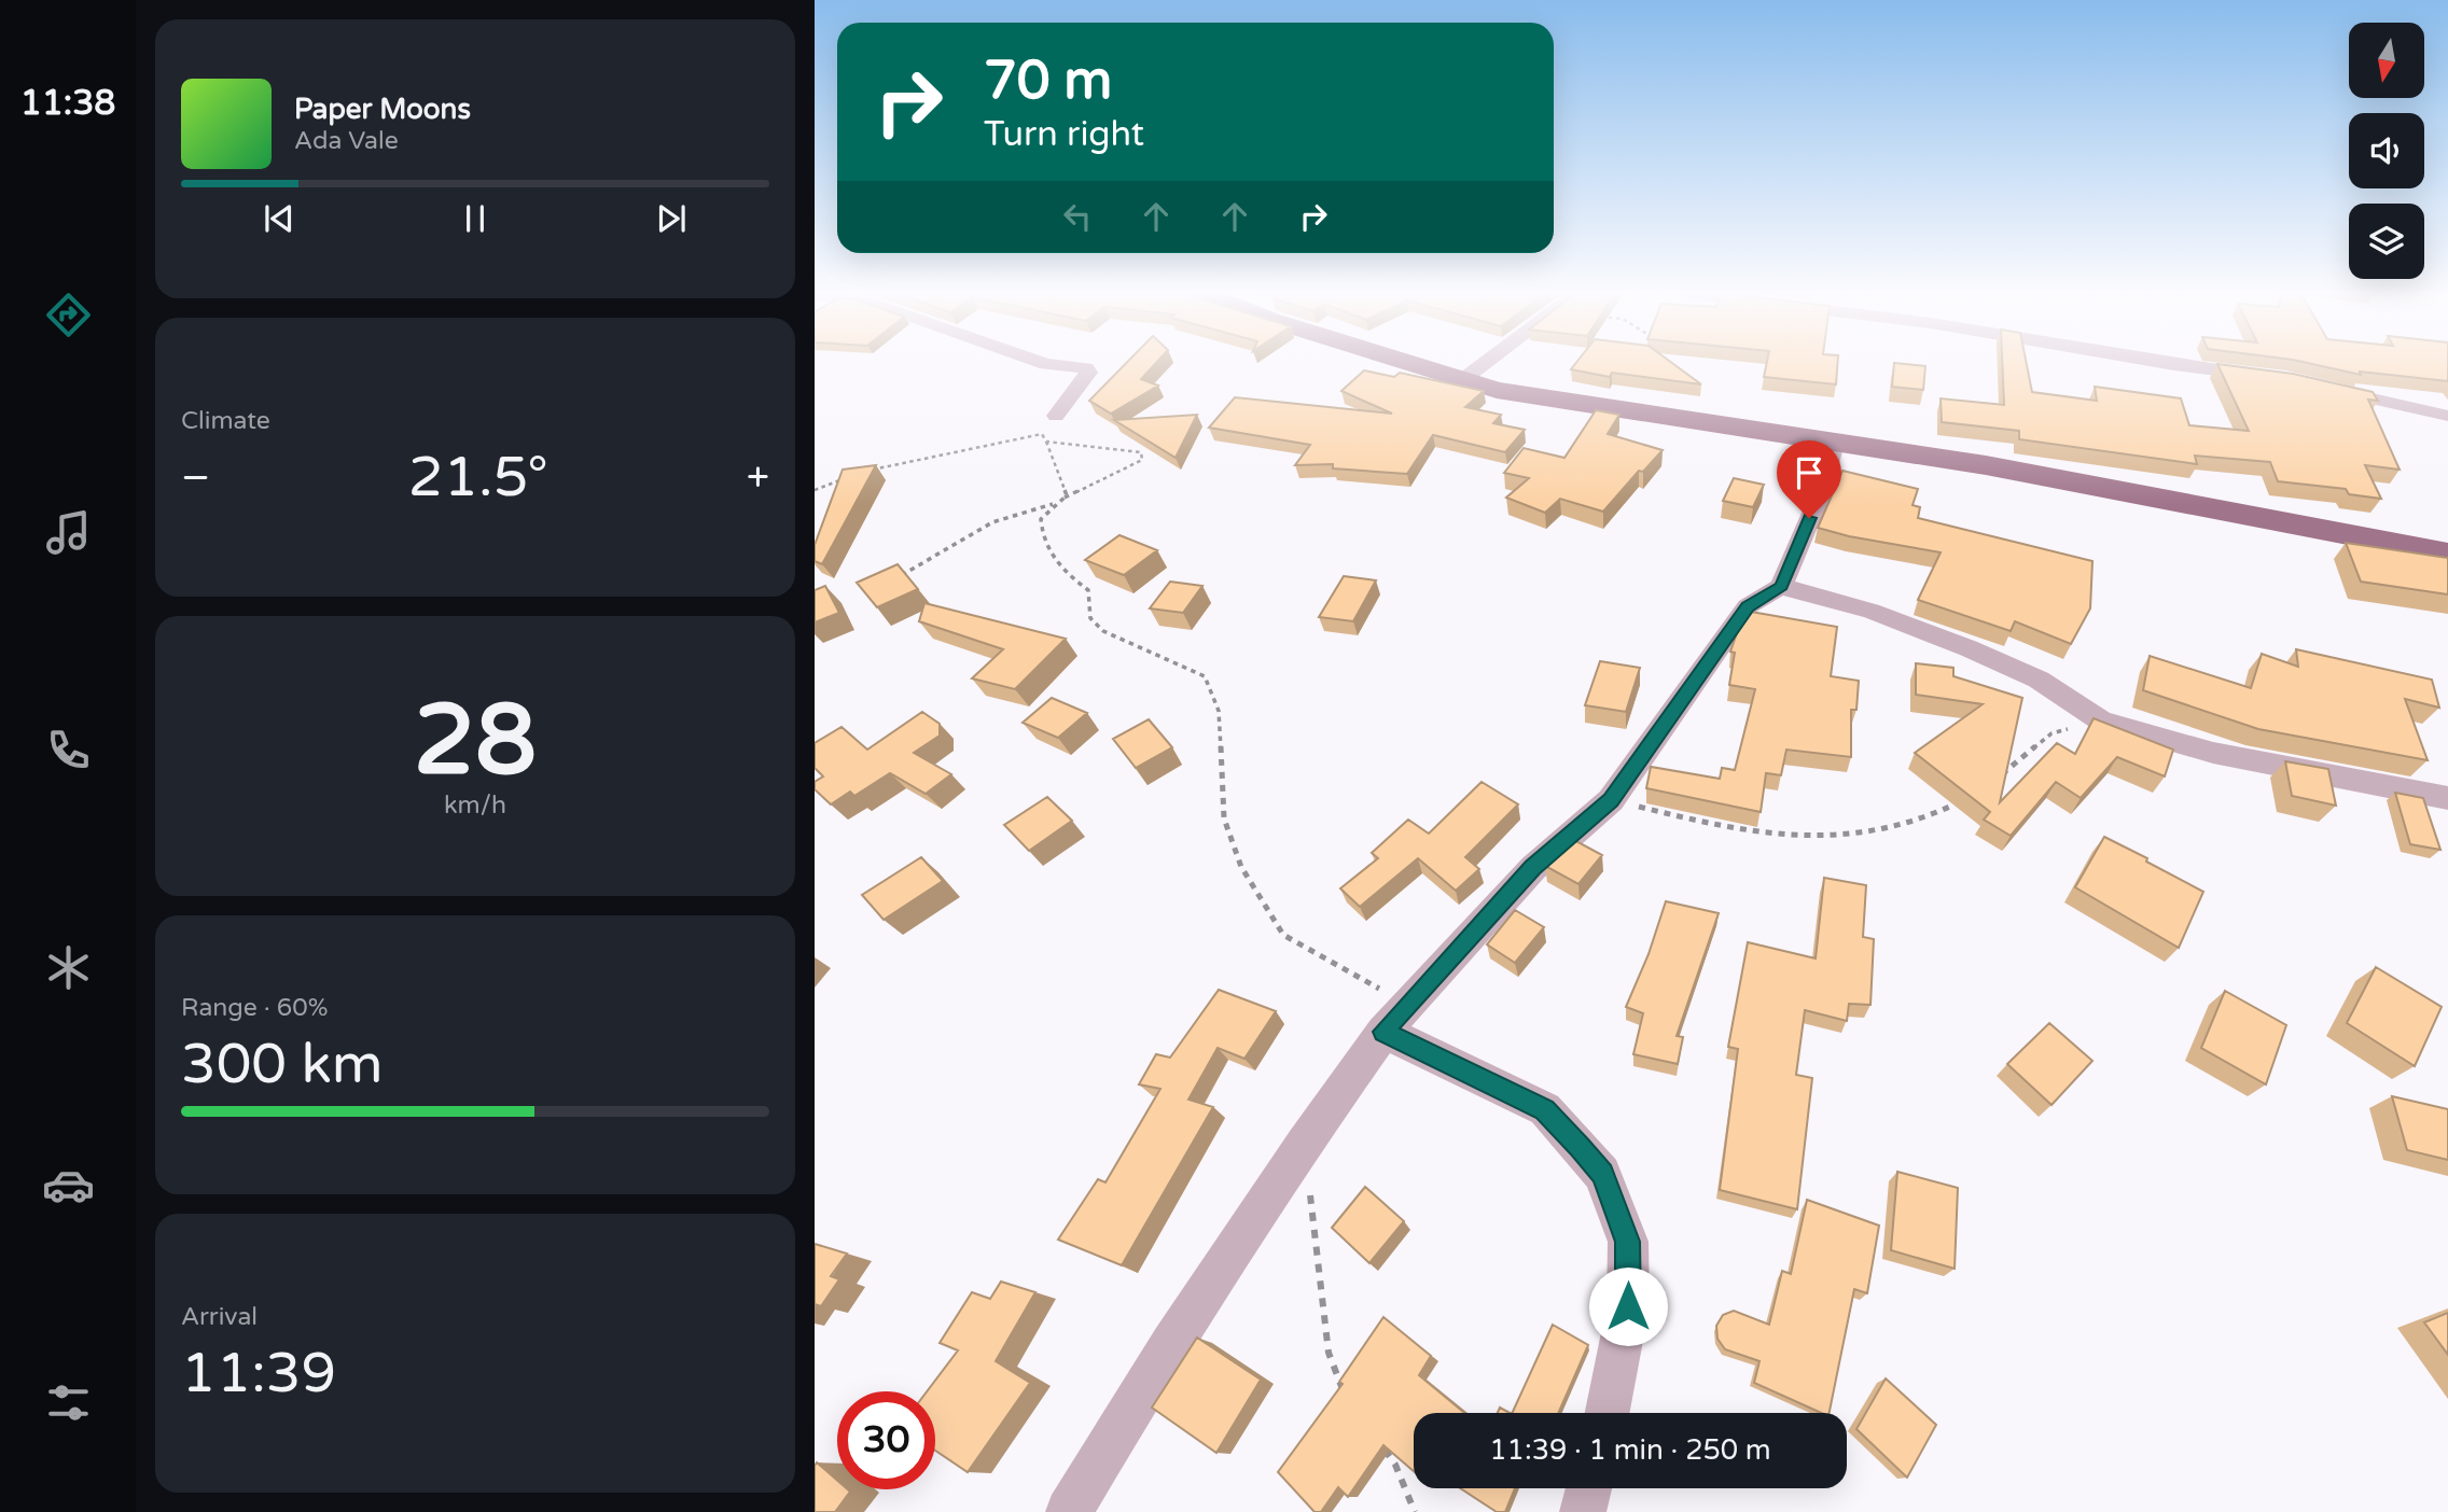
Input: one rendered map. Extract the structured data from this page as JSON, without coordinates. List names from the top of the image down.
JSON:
{
  "north": "bottom",
  "page": {
    "tabs": "11:38",
    "turn": ["70 m", "Turn right"],
    "song": ["Paper Moons", "Ada Vale"],
    "tile": [
      "Climate",
      ["28", "km/h"],
      ["Range · 60%", "300 km"],
      ["Arrival", "11:39"]
    ],
    "heat": ["−", "21.5°", "+"],
    "limit": "30",
    "trip": "11:39 · 1 min · 250 m"
  }
}
